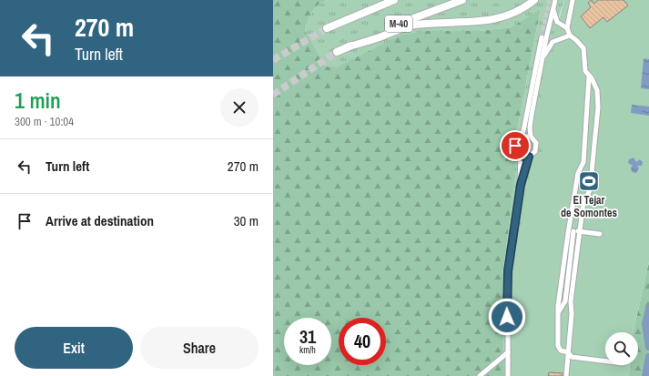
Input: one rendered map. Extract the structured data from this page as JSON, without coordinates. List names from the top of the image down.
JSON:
{
  "streets": {
    "highway": ["M-40"]
  },
  "places": {
    "sports": ["El Tejar de Somontes"]
  },
  "page": {
    "turn": ["270 m", "Turn left"],
    "heading": ["1 min", "300 m · 10:04"],
    "list": [
      {
        "name": "Turn left",
        "value": "270 m"
      },
      {
        "name": "Arrive at destination",
        "value": "30 m"
      }
    ],
    "speed": "31 km/h",
    "limit": "40",
    "buttons": ["Exit", "Share"]
  }
}
